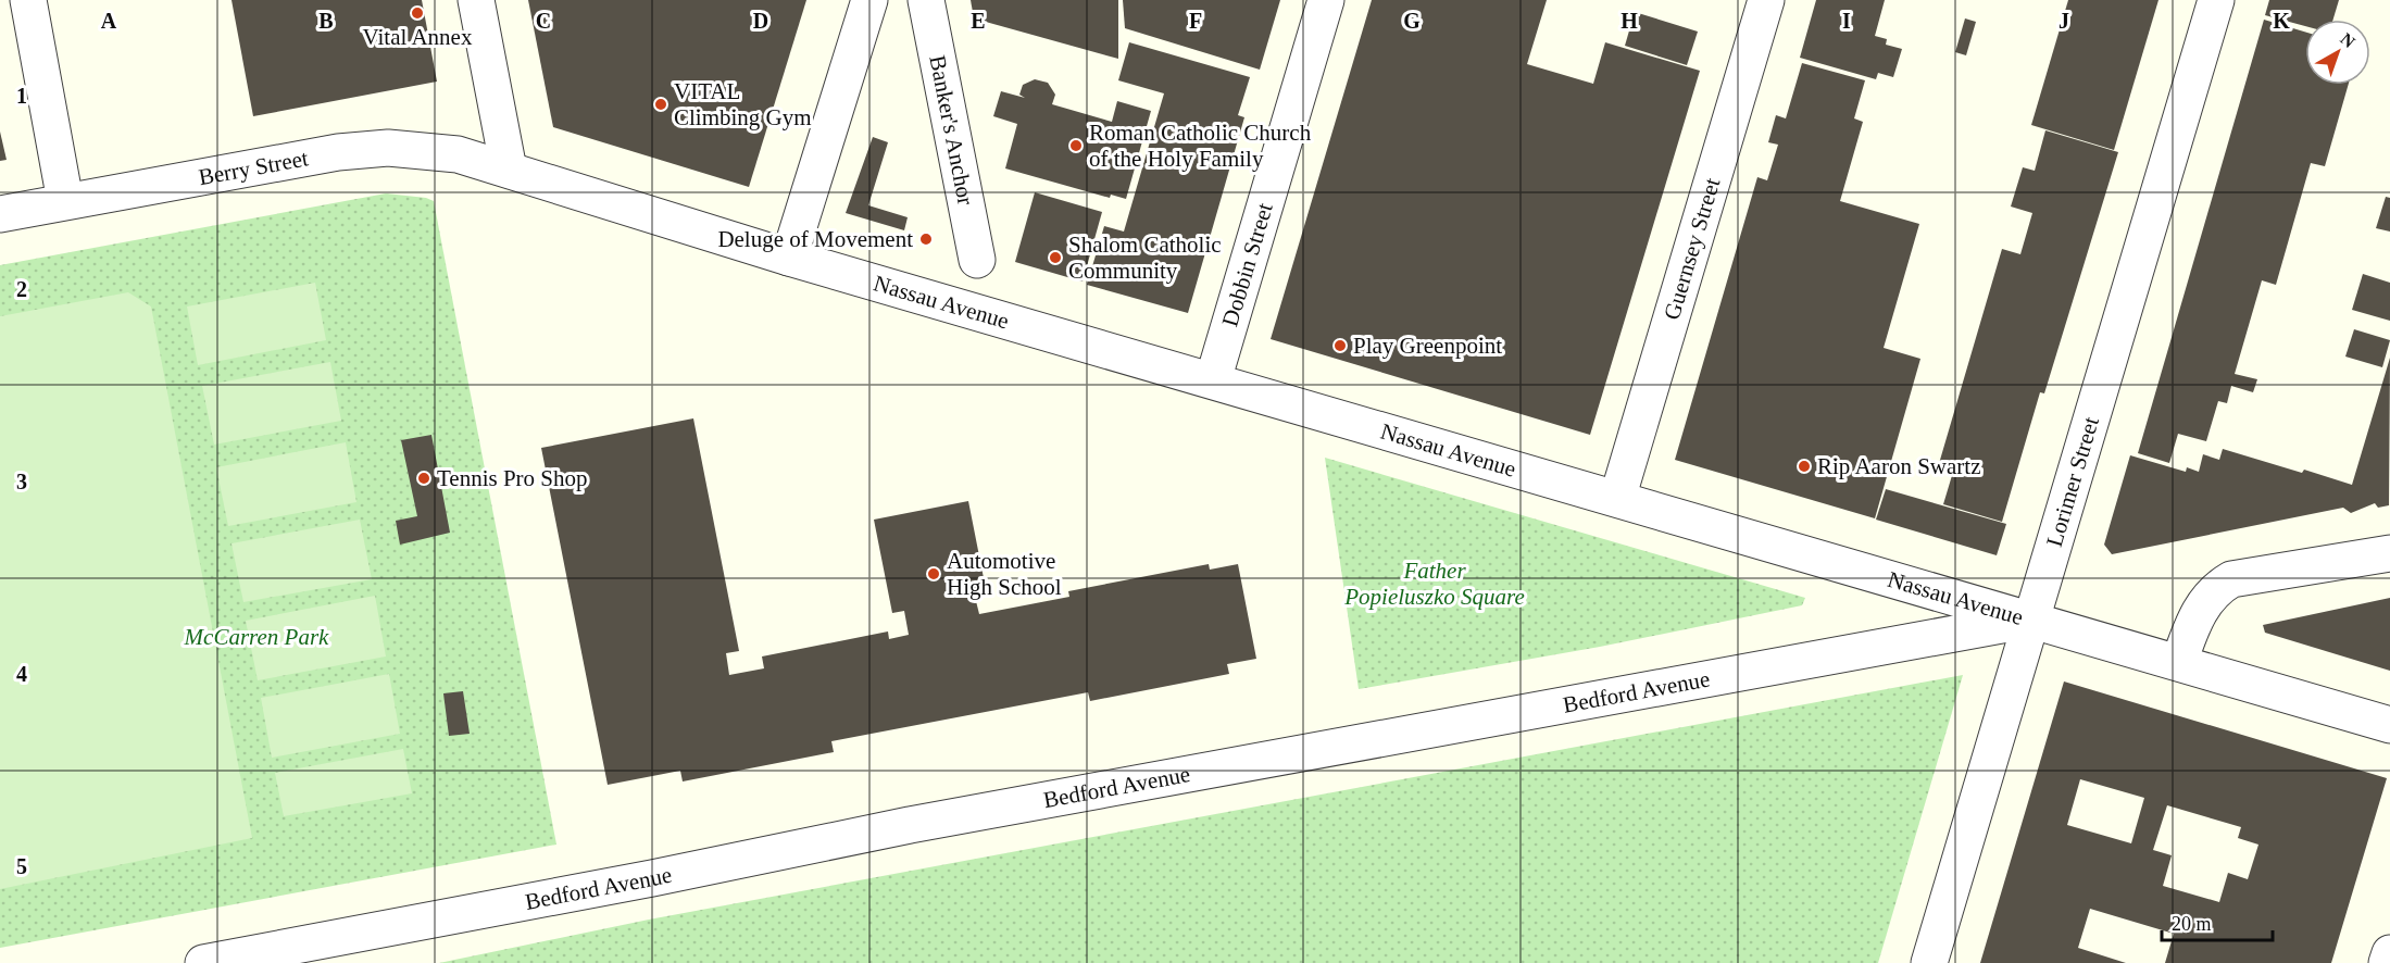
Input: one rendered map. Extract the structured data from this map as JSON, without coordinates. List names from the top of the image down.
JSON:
{
  "streets": {
    "street": [
      "Banker's Anchor",
      "Berry Street",
      "Guernsey Street",
      "Dobbin Street",
      "Nassau Avenue",
      "Lorimer Street",
      "Bedford Avenue"
    ]
  },
  "crossings": [
    ["Berry Street", "Nassau Avenue"],
    ["Guernsey Street", "Nassau Avenue"],
    ["Dobbin Street", "Nassau Avenue"],
    ["Nassau Avenue", "Lorimer Street"],
    ["Nassau Avenue", "Bedford Avenue"],
    ["Lorimer Street", "Bedford Avenue"]
  ],
  "parks": ["Father Popieluszko Square", "McCarren Park"],
  "places": [
    "Vital Annex",
    "VITAL Climbing Gym",
    "Roman Catholic Church of the Holy Family",
    "Deluge of Movement",
    "Shalom Catholic Community",
    "Play Greenpoint",
    "Rip Aaron Swartz",
    "Tennis Pro Shop",
    "Automotive High School"
  ],
  "scale_bar": "20 m",
  "north": "top right",
  "grid": {
    "columns": [
      "A",
      "B",
      "C",
      "D",
      "E",
      "F",
      "G",
      "H",
      "I",
      "J",
      "K"
    ],
    "rows": [
      "1",
      "2",
      "3",
      "4",
      "5"
    ]
  }
}
